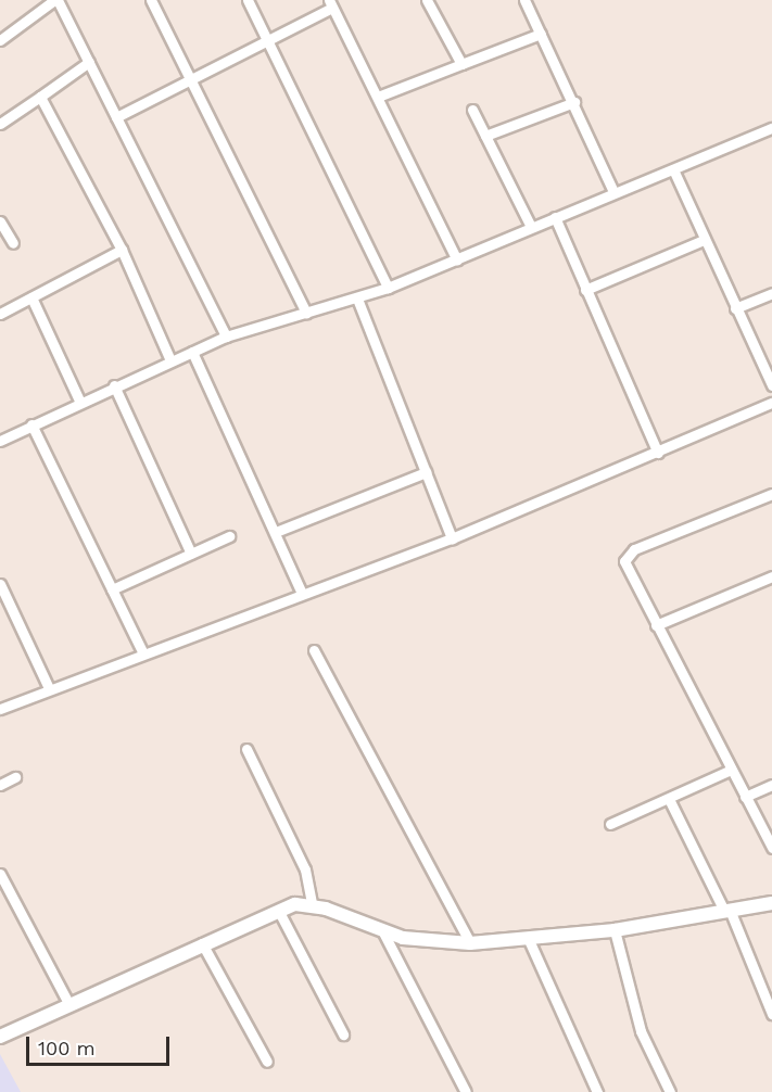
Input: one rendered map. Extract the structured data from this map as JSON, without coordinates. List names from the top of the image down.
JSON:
{
  "scale_bar": "100 m"
}
